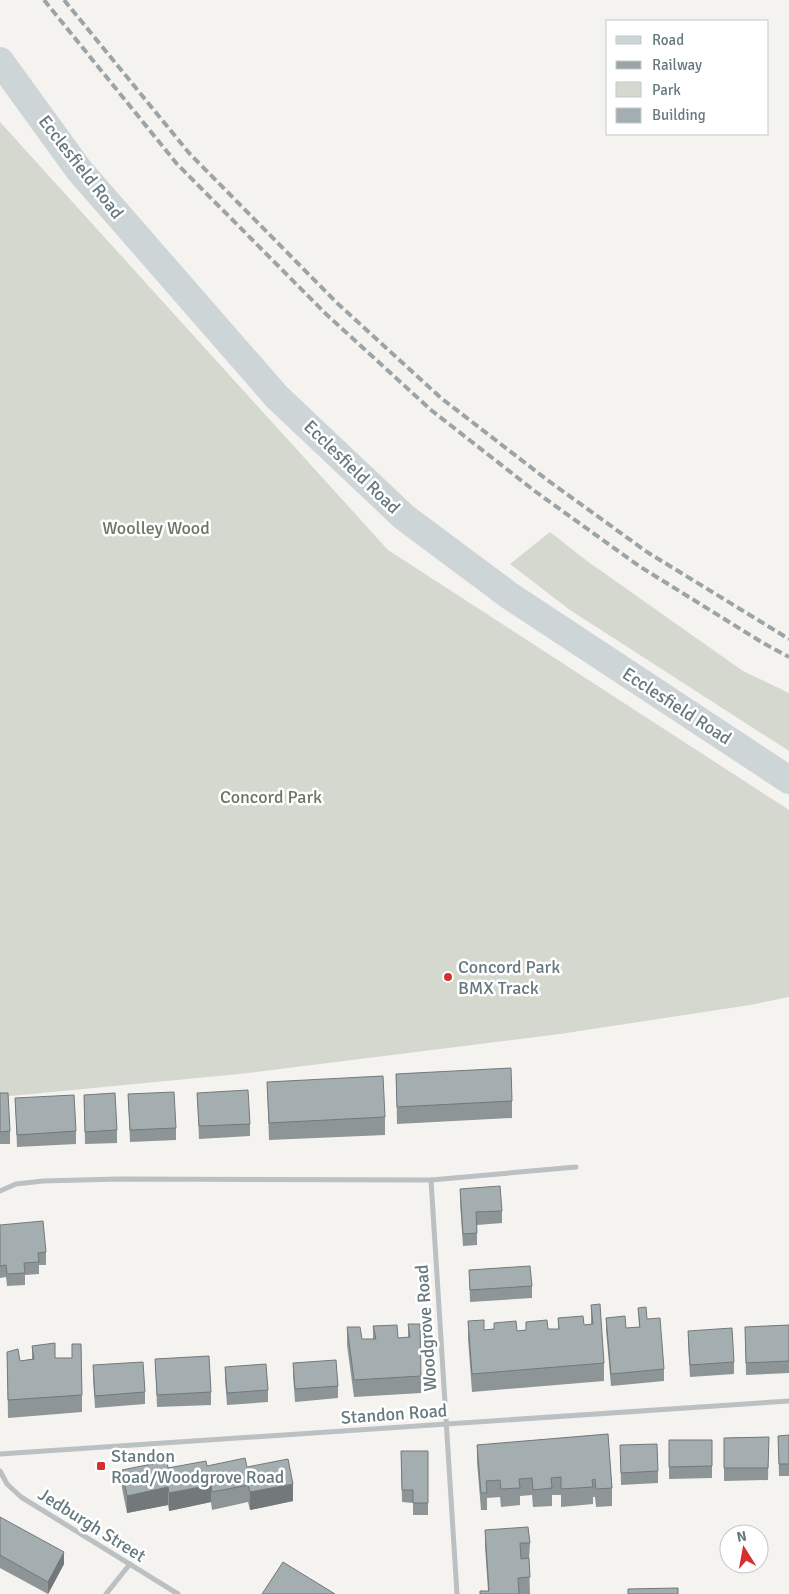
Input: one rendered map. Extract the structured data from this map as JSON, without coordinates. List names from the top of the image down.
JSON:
{
  "streets": {
    "main road": ["Ecclesfield Road"],
    "street": ["Woodgrove Road", "Standon Road", "Jedburgh Street"]
  },
  "crossings": [
    ["Woodgrove Road", "Standon Road"]
  ],
  "parks": ["Woolley Wood", "Concord Park"],
  "places": {
    "other": ["Concord Park BMX Track"],
    "transit": ["Standon Road/Woodgrove Road"]
  },
  "legend": [
    "Road",
    "Railway",
    "Park",
    "Building"
  ],
  "north": "top"
}
